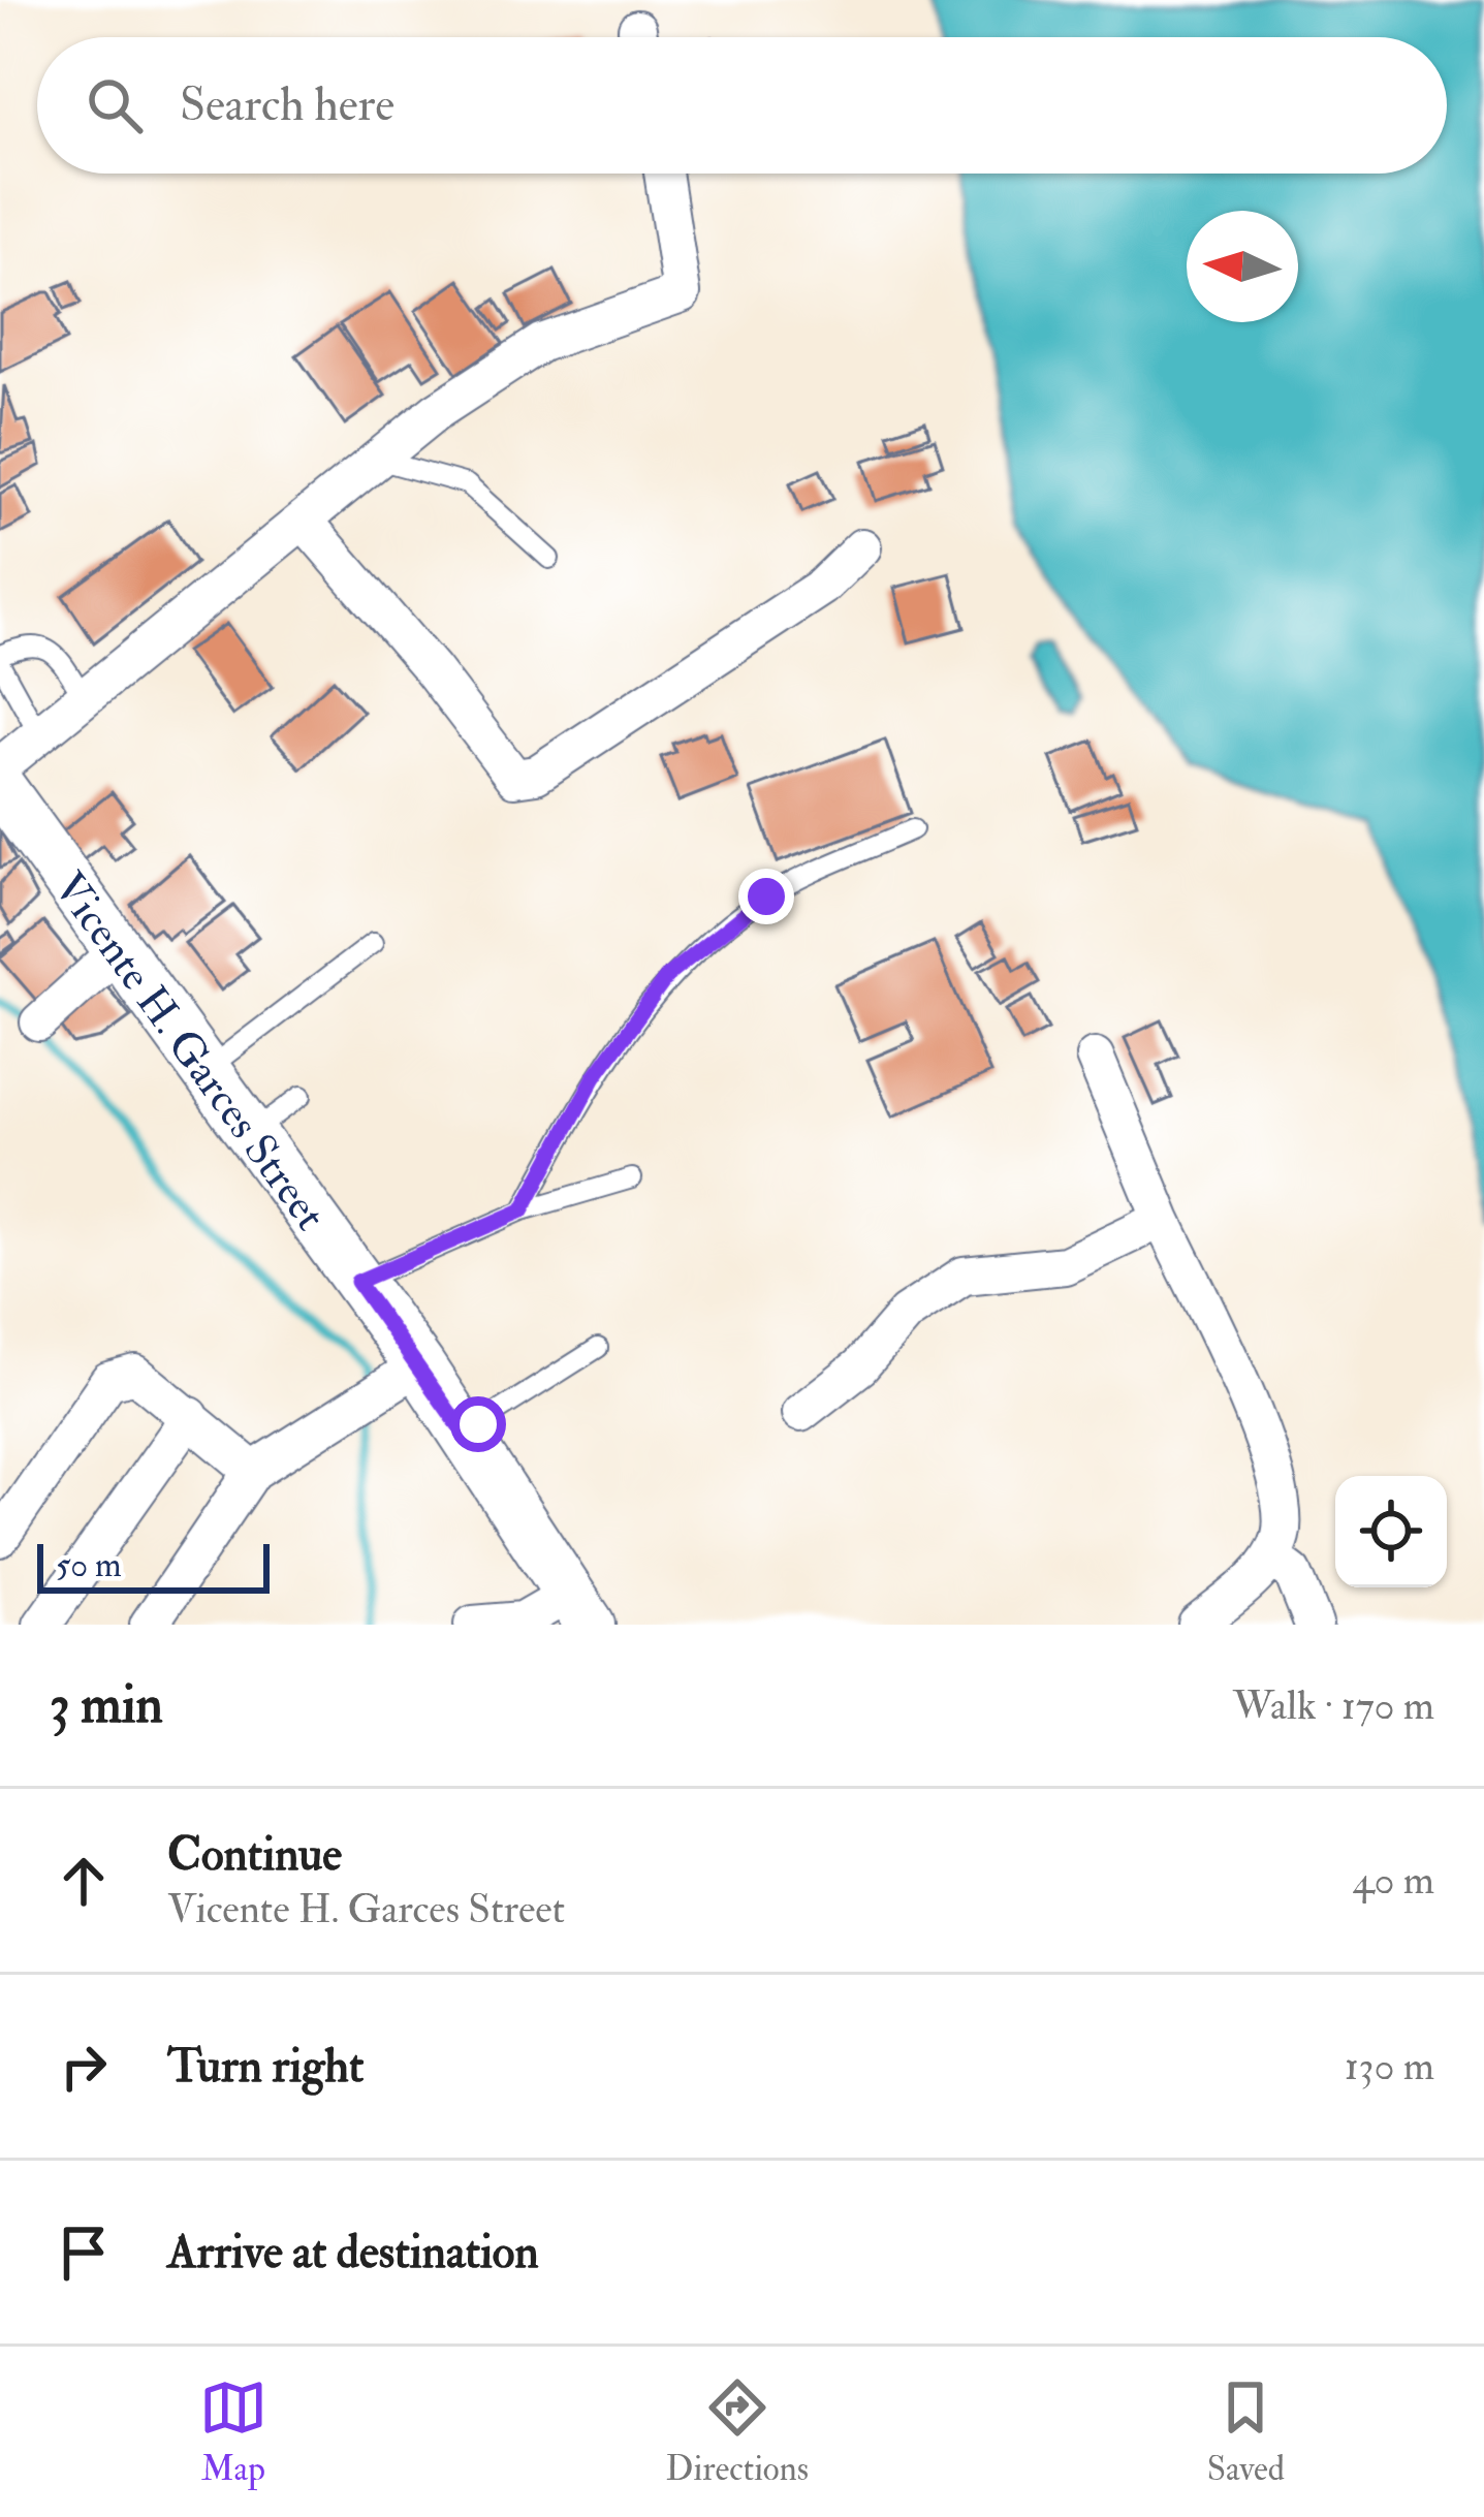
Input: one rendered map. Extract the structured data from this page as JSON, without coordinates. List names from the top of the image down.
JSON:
{
  "streets": {
    "street": ["Vicente H. Garces Street"]
  },
  "scale_bar": "50 m",
  "north": "left",
  "page": {
    "search": "Search here",
    "scale": "50 m",
    "heading": ["3 min", "Walk · 170 m"],
    "list": [
      ["Continue", "Vicente H. Garces Street", "40 m"],
      ["Turn right", "130 m"],
      "Arrive at destination"
    ],
    "nav": ["Map", "Directions", "Saved"]
  }
}
